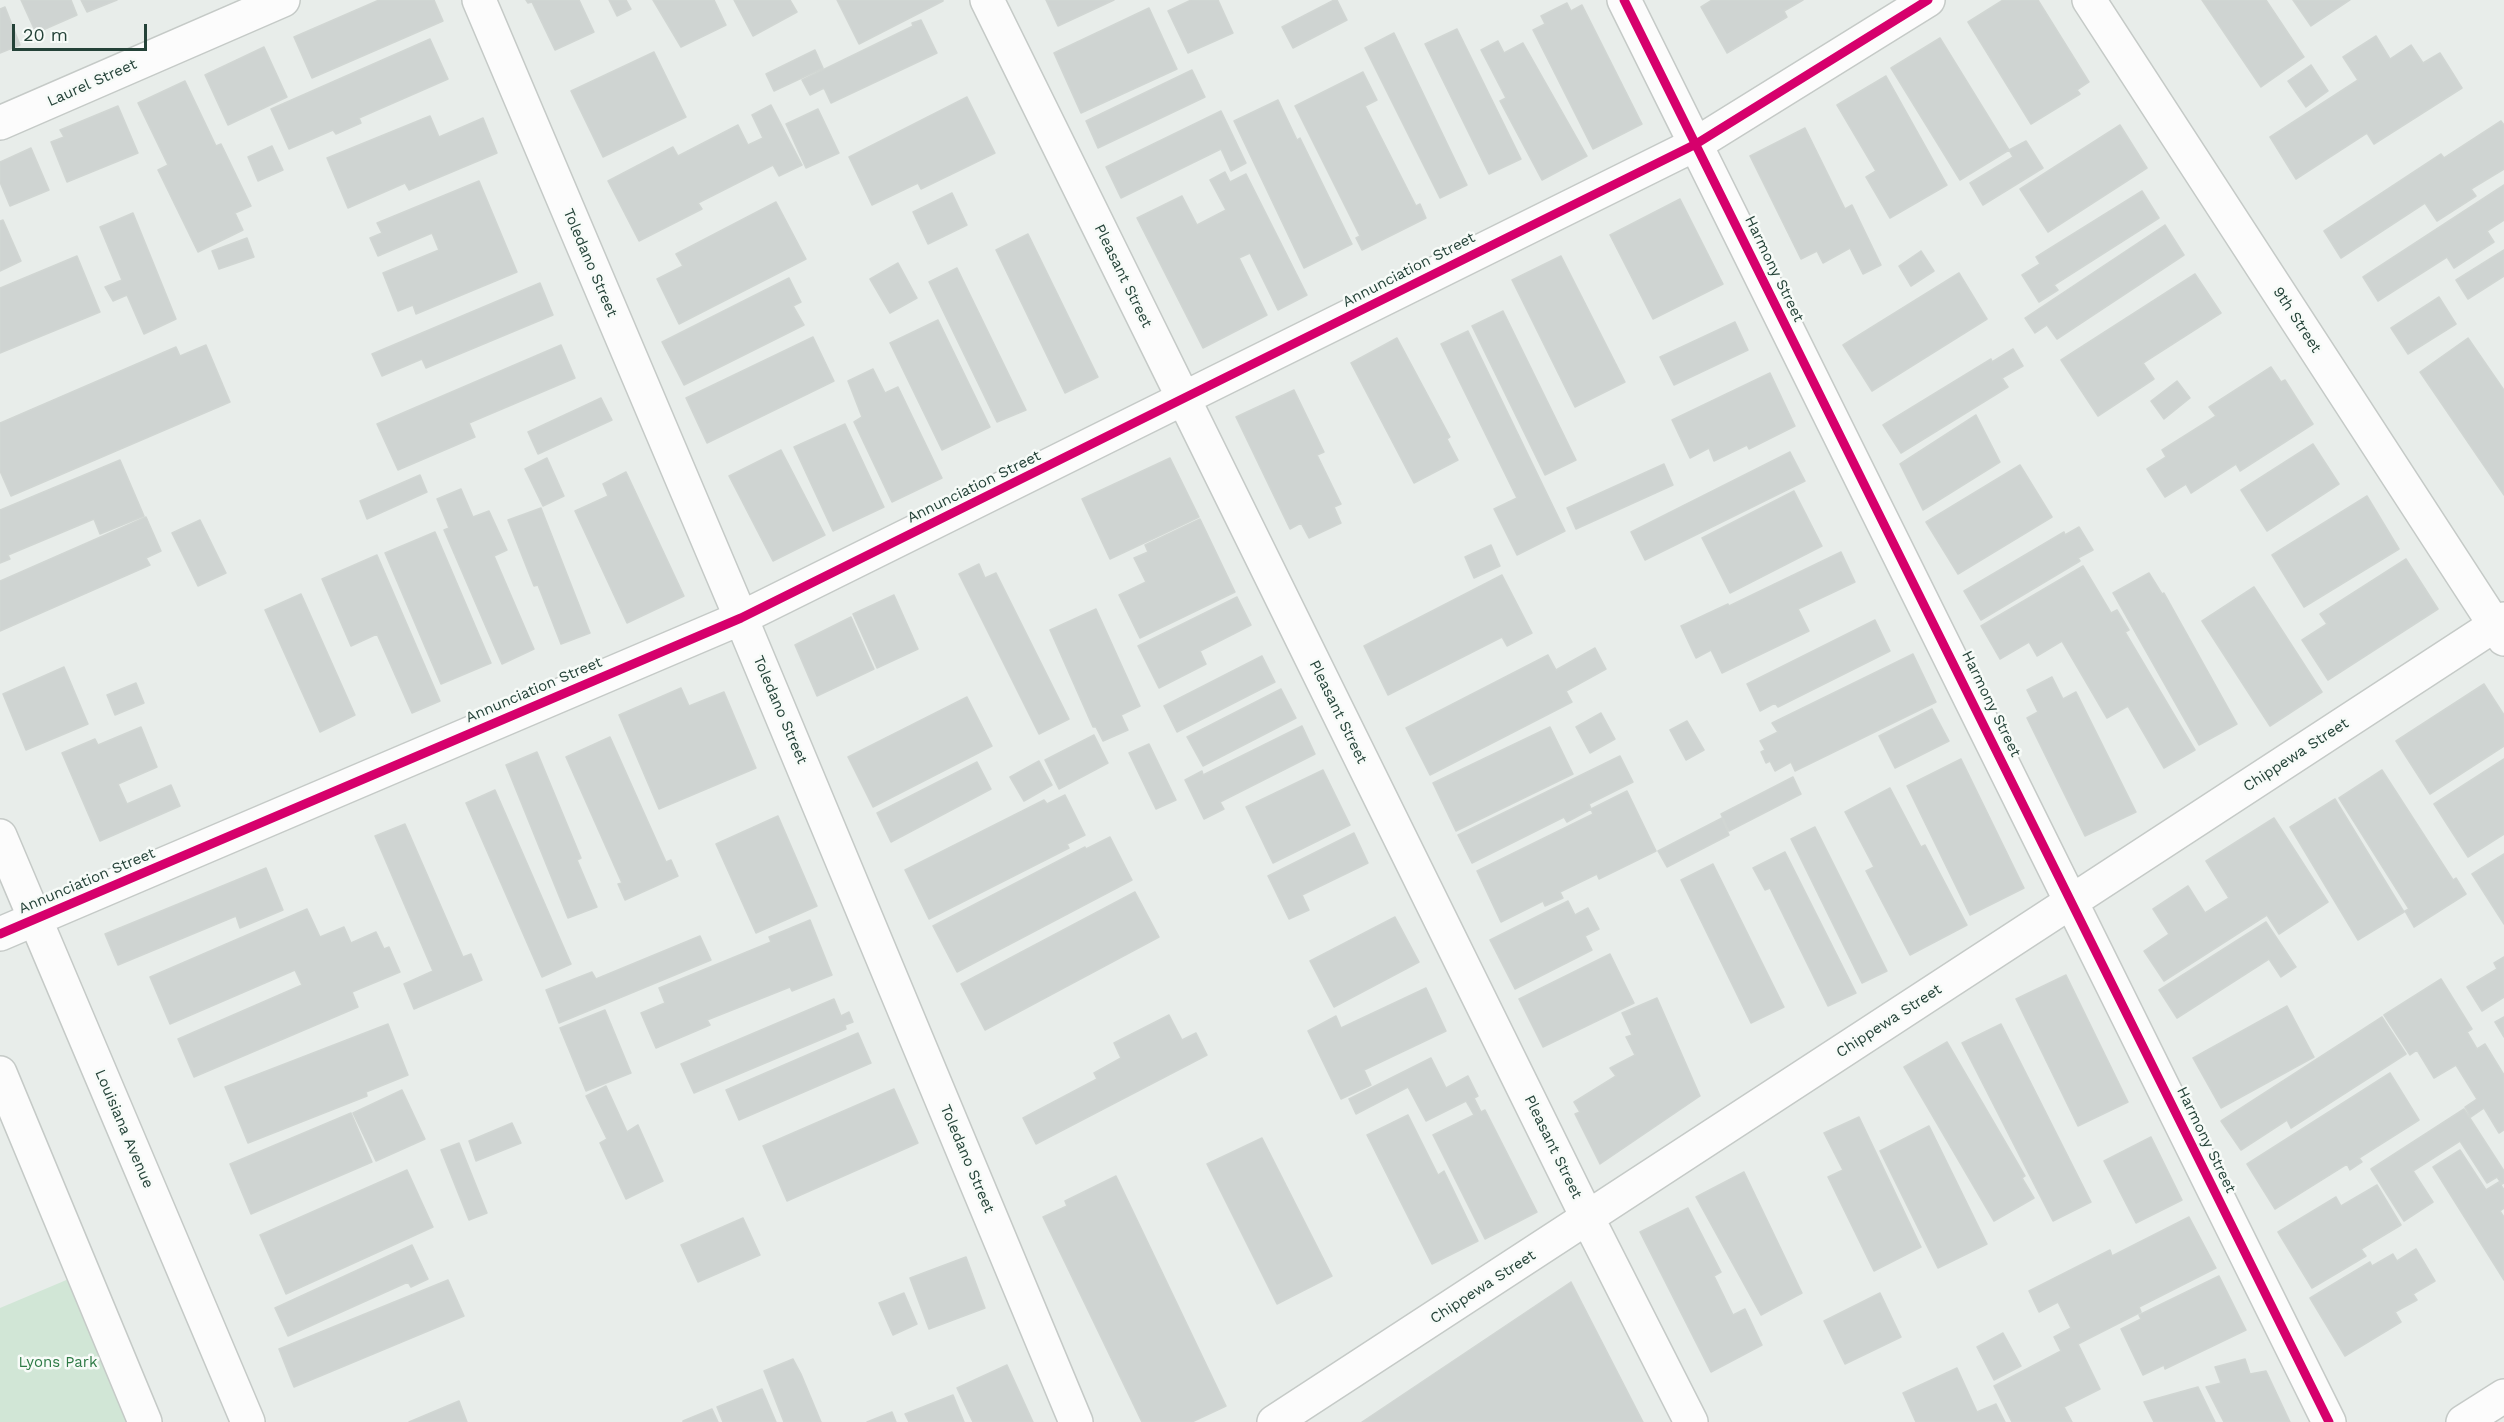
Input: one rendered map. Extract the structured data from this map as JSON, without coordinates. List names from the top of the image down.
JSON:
{
  "streets": {
    "street": [
      "Laurel Street",
      "Toledano Street",
      "Harmony Street",
      "Annunciation Street",
      "Pleasant Street",
      "9th Street",
      "Chippewa Street",
      "Louisiana Avenue"
    ]
  },
  "crossings": [
    ["Toledano Street", "Annunciation Street"],
    ["Harmony Street", "Annunciation Street"],
    ["Harmony Street", "Chippewa Street"],
    ["Annunciation Street", "Pleasant Street"],
    ["Annunciation Street", "Louisiana Avenue"],
    ["Pleasant Street", "Chippewa Street"],
    ["9th Street", "Chippewa Street"]
  ],
  "parks": ["Lyons Park"],
  "scale_bar": "20 m"
}
